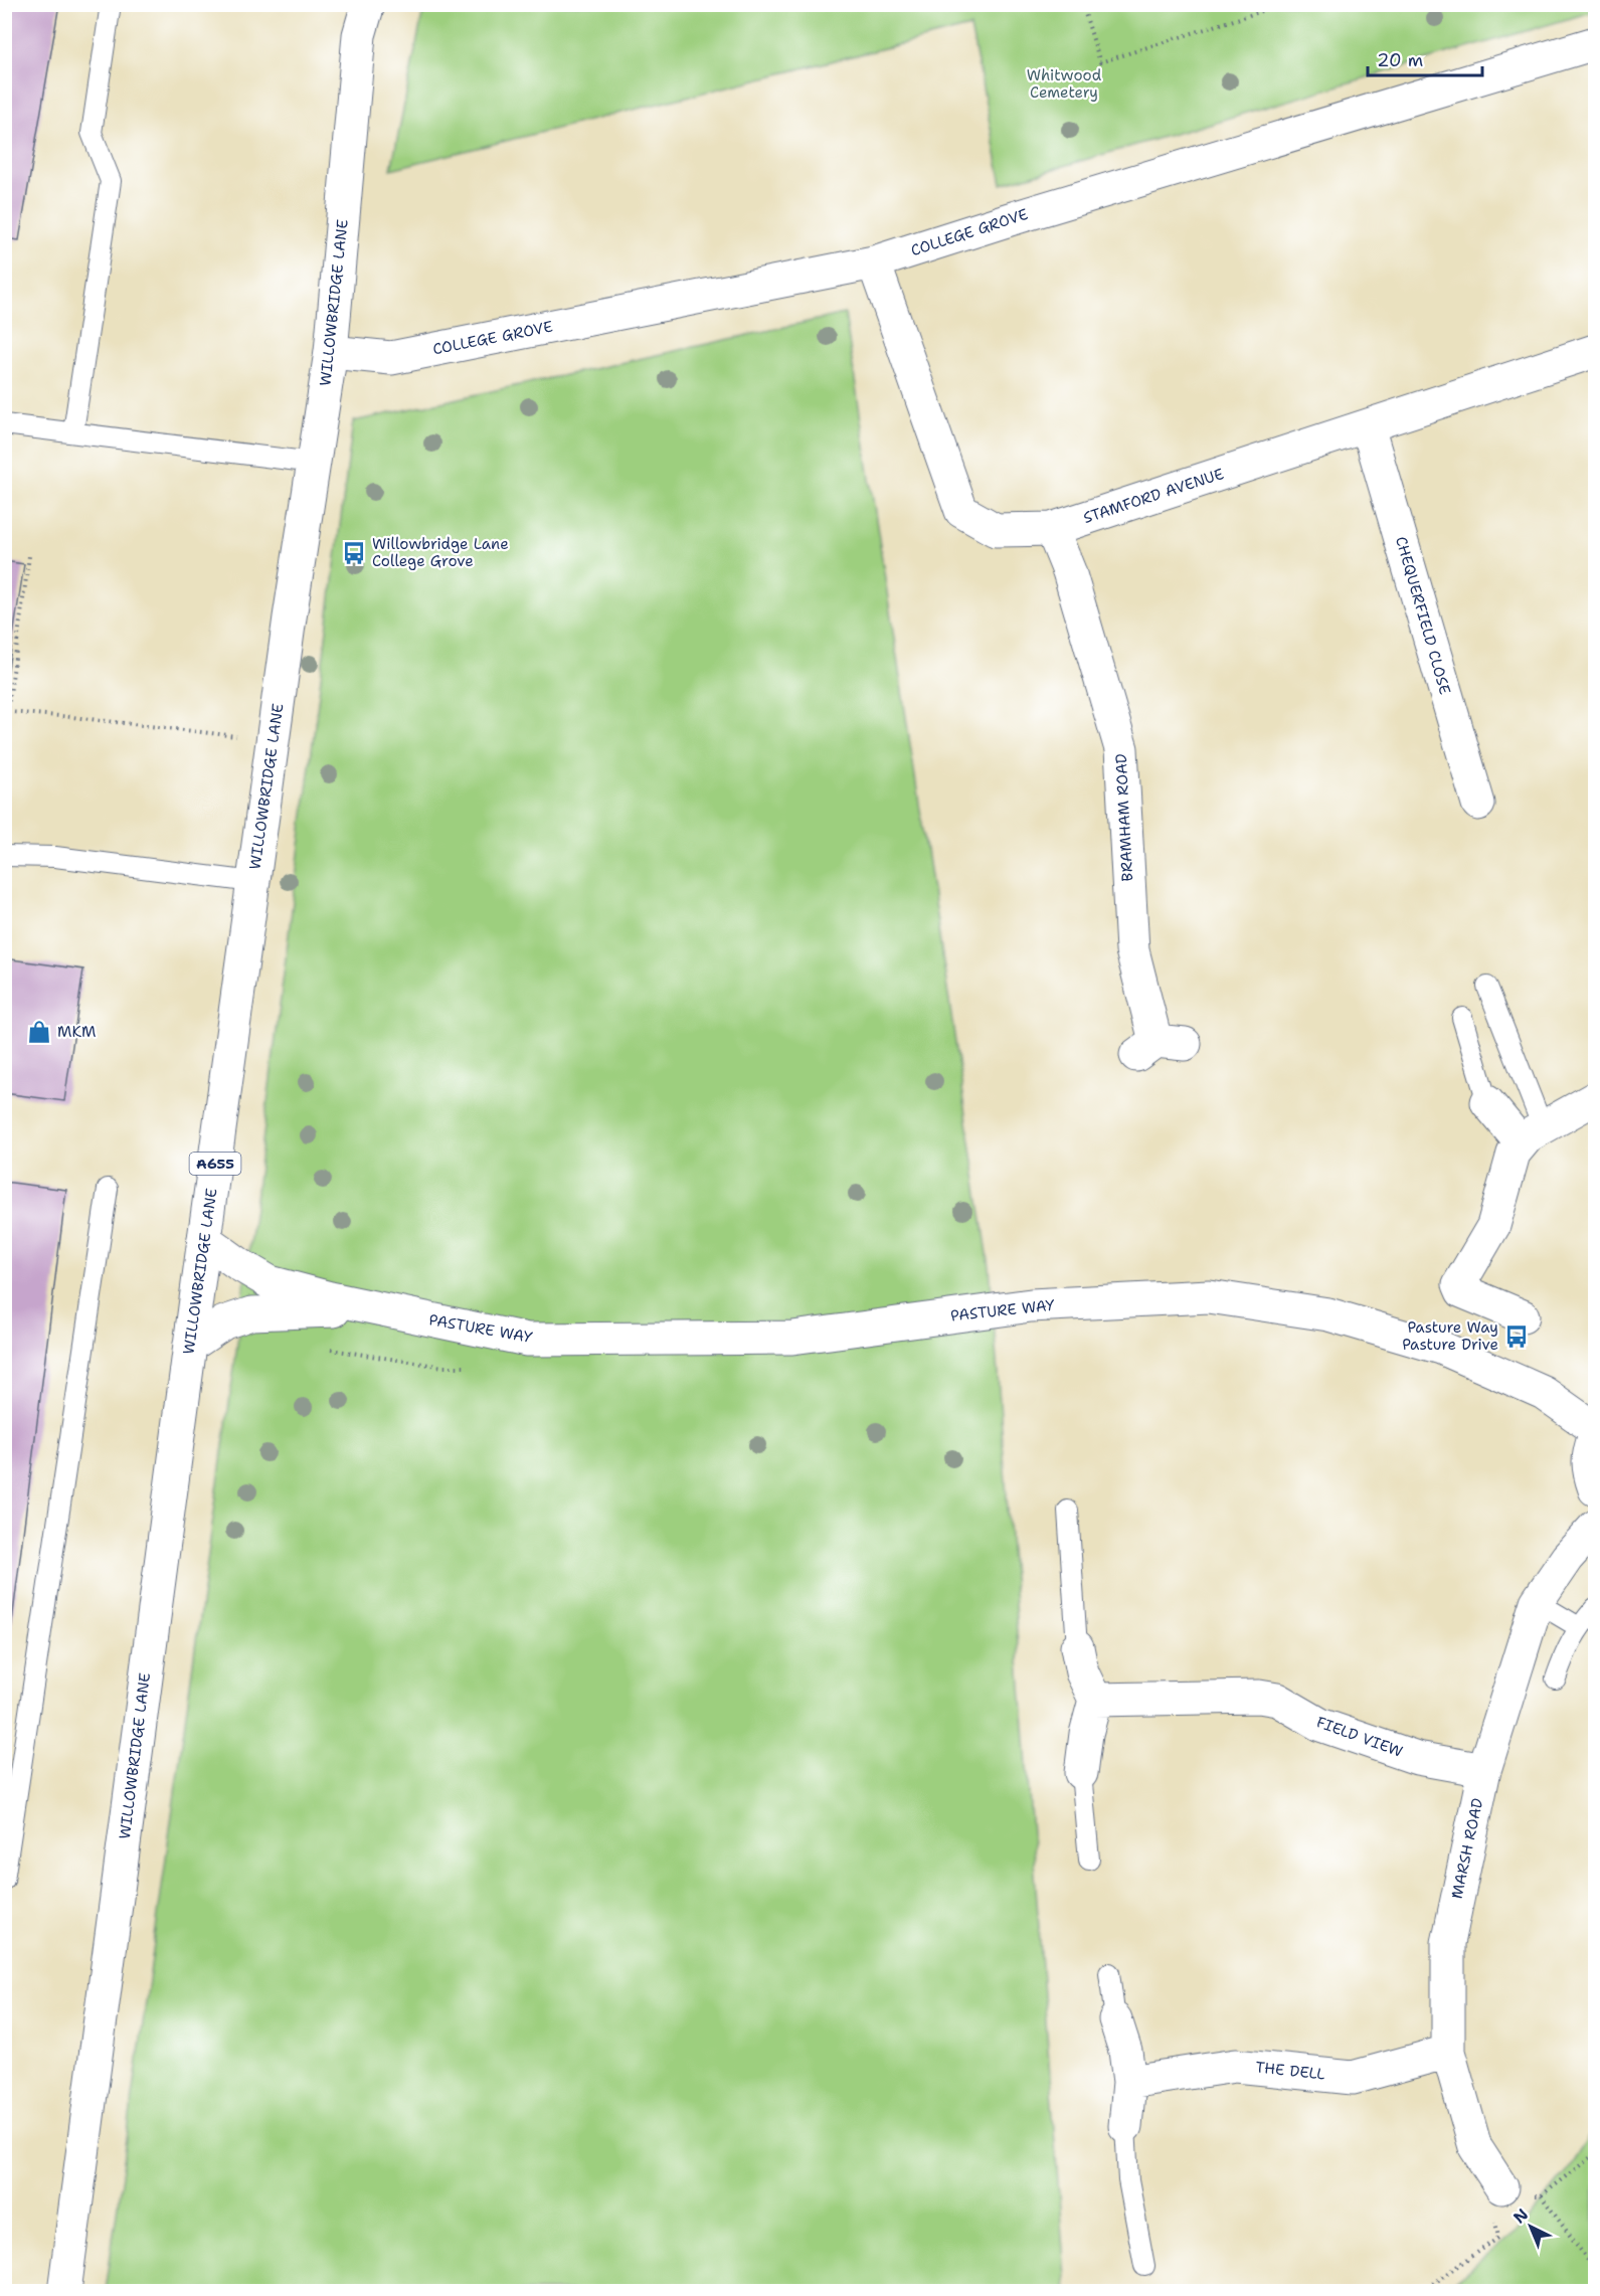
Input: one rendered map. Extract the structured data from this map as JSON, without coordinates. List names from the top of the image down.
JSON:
{
  "streets": {
    "street": [
      "COLLEGE GROVE",
      "WILLOWBRIDGE LANE",
      "STAMFORD AVENUE",
      "CHEQUERFIELD CLOSE",
      "BRAMHAM ROAD",
      "A655",
      "PASTURE WAY",
      "FIELD VIEW",
      "MARSH ROAD",
      "THE DELL"
    ]
  },
  "crossings": [
    ["COLLEGE GROVE", "WILLOWBRIDGE LANE"],
    ["COLLEGE GROVE", "STAMFORD AVENUE"],
    ["WILLOWBRIDGE LANE", "PASTURE WAY"],
    ["STAMFORD AVENUE", "CHEQUERFIELD CLOSE"],
    ["STAMFORD AVENUE", "BRAMHAM ROAD"],
    ["FIELD VIEW", "MARSH ROAD"],
    ["MARSH ROAD", "THE DELL"]
  ],
  "parks": ["Whitwood Cemetery"],
  "places": {
    "bus stop": ["Willowbridge Lane College Grove", "Pasture Way Pasture Drive"],
    "shop": ["MKM"]
  },
  "scale_bar": "20 m",
  "north": "top left"
}
